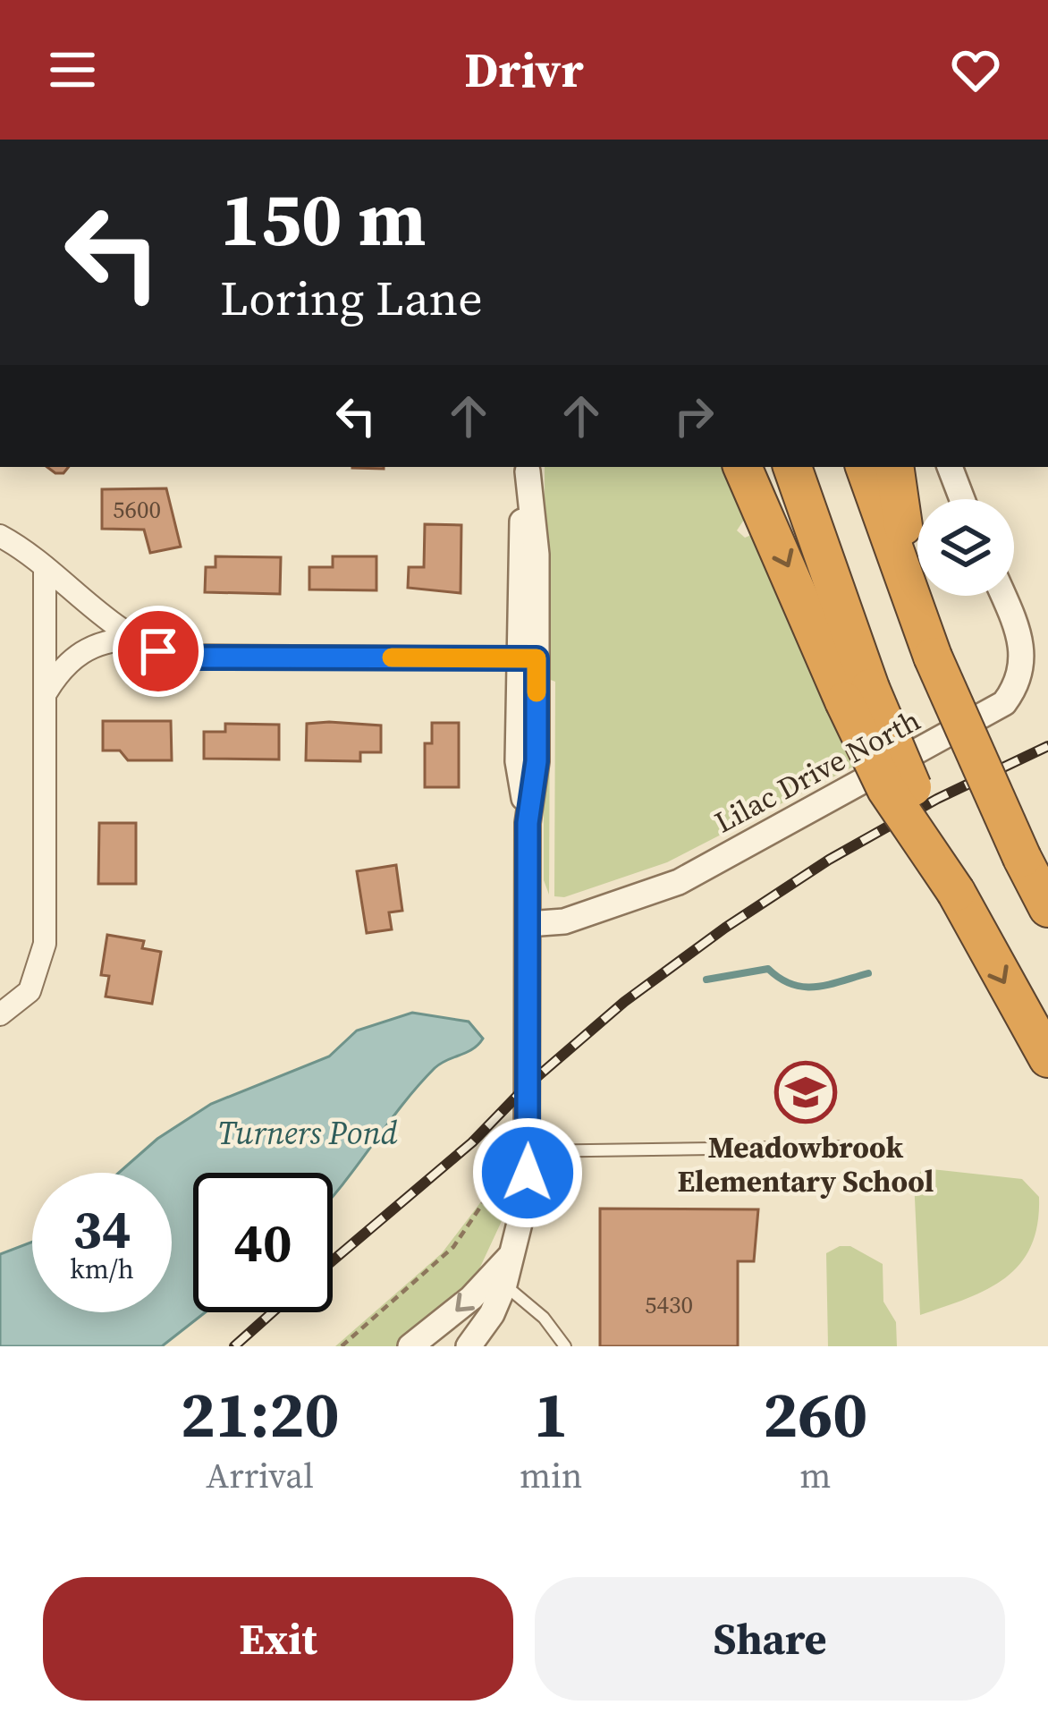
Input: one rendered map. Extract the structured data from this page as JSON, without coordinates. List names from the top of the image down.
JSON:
{
  "streets": {
    "street": ["Lilac Drive North"]
  },
  "water": ["Turners Pond"],
  "places": {
    "school or university": ["Meadowbrook Elementary School"]
  },
  "house_numbers": ["5600", "5430"],
  "page": {
    "header": "Drivr",
    "turn": ["150 m", "Loring Lane"],
    "speed": "34 km/h",
    "limit": "40",
    "eta": [
      "21:20",
      "Arrival",
      "1",
      "min",
      "260",
      "m"
    ],
    "buttons": ["Exit", "Share"]
  }
}
